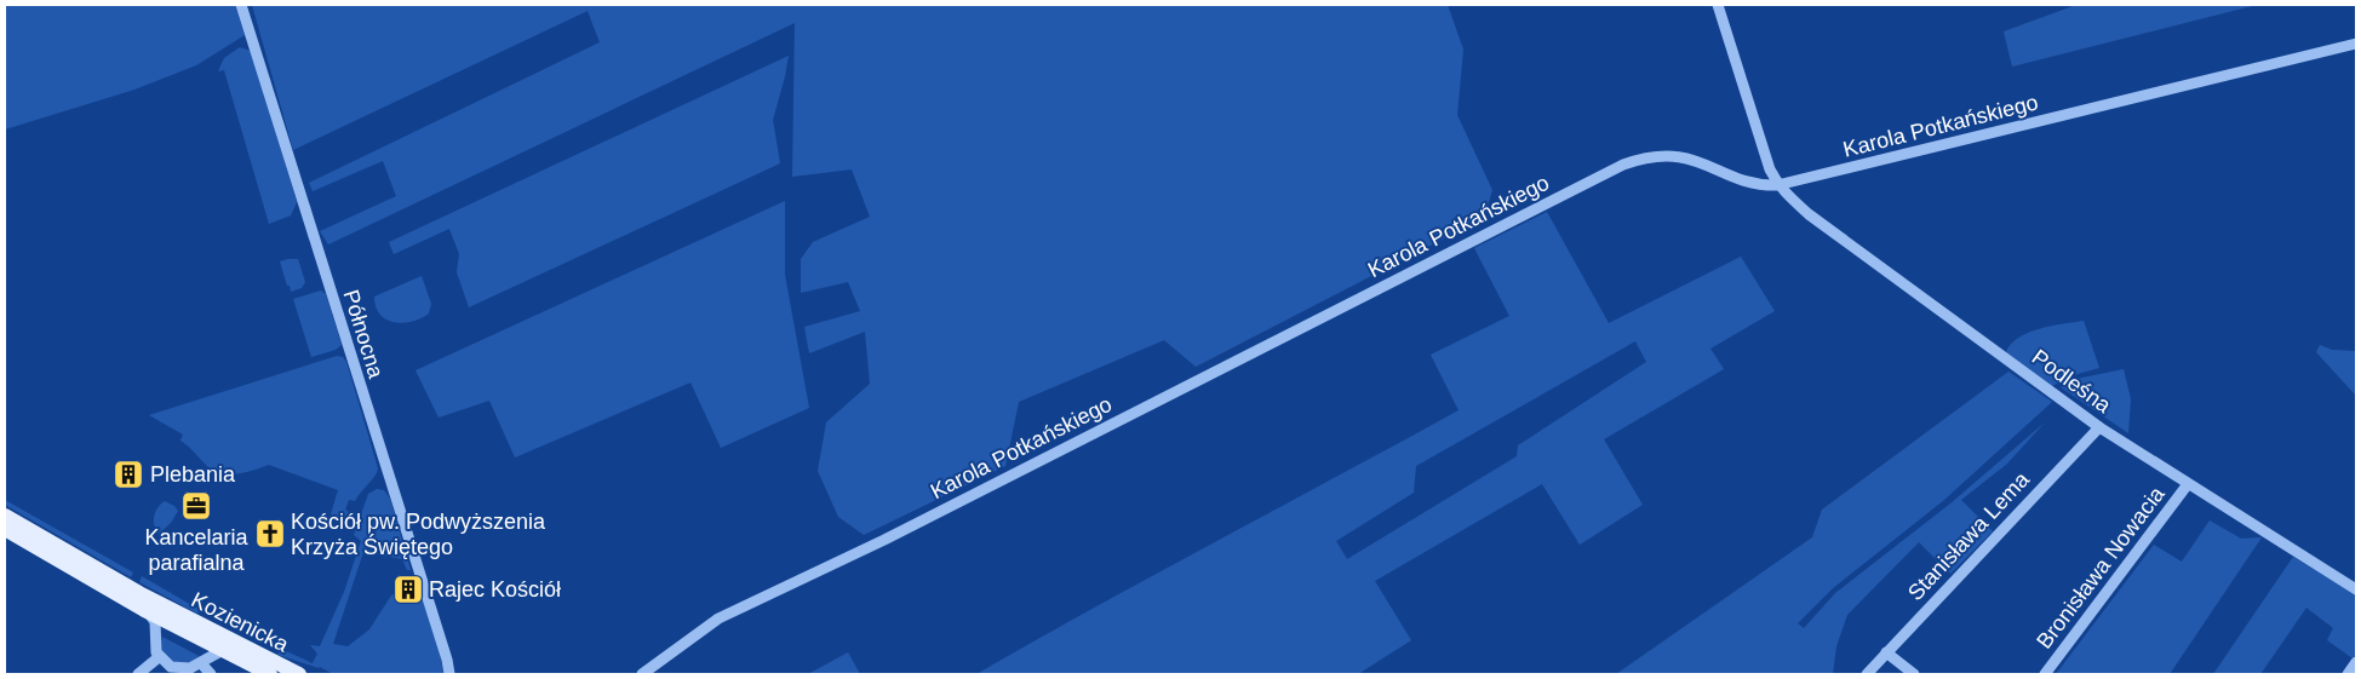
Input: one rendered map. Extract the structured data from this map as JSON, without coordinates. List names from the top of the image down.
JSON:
{
  "streets": {
    "main road": ["Kozienicka"],
    "street": [
      "Karola Potkańskiego",
      "Północna",
      "Podleśna",
      "Stanisława Lema",
      "Bronisława Nowacia"
    ]
  },
  "crossings": [
    ["Karola Potkańskiego", "Podleśna"],
    ["Podleśna", "Stanisława Lema"],
    ["Podleśna", "Bronisława Nowacia"]
  ],
  "places": {
    "building": ["Plebania", "Rajec Kościół"],
    "office": ["Kancelaria parafialna"],
    "church": ["Kościół pw. Podwyższenia Krzyża Świętego"]
  }
}
